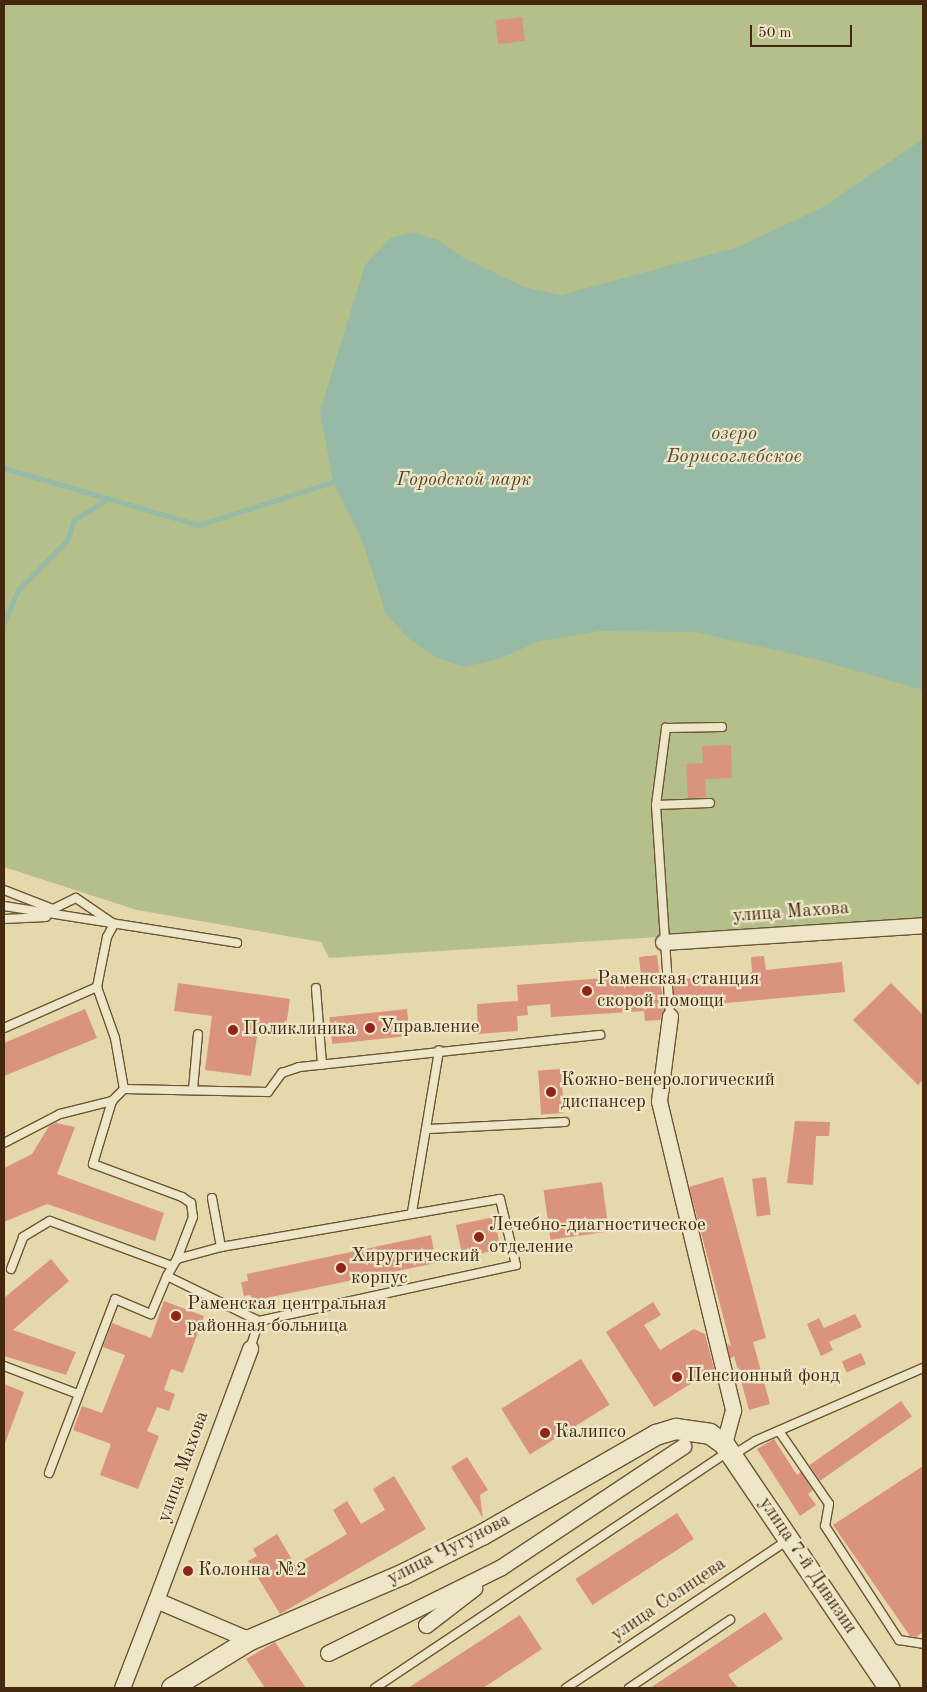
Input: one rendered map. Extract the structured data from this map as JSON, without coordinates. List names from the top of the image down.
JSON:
{
  "streets": {
    "main road": ["улица Чугунова", "улица 7-й Дивизии"],
    "street": ["улица Махова"],
    "lane": ["улица Солнцева"]
  },
  "crossings": [
    ["улица Чугунова", "улица 7-й Дивизии"],
    ["улица 7-й Дивизии", "улица Солнцева"]
  ],
  "water": ["озеро Борисоглебское"],
  "parks": ["Городской парк"],
  "places": [
    "Раменская станция скорой помощи",
    "Управление",
    "Поликлиника",
    "Кожно-венерологический диспансер",
    "Лечебно-диагностическое отделение",
    "Хирургический корпус",
    "Раменская центральная районная больница",
    "Пенсионный фонд",
    "Калипсо",
    "Колонна №2"
  ],
  "scale_bar": "50 m"
}
